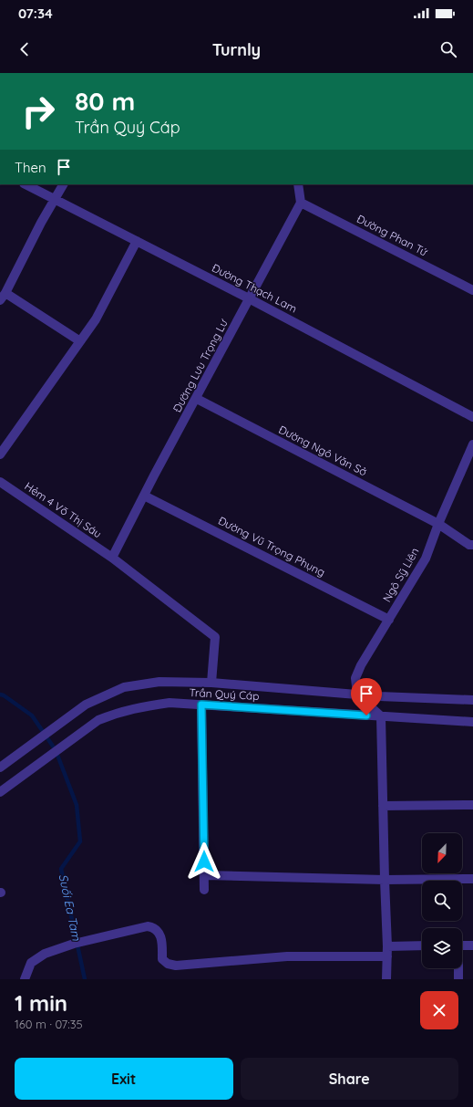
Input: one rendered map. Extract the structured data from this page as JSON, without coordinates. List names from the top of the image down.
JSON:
{
  "streets": {
    "street": [
      "Đường Phan Tứ",
      "Đường Thạch Lam",
      "Đường Lưu Trọng Lư",
      "Đường Ngô Văn Sở",
      "Hẻm 4 Võ Thị Sáu",
      "Đường Vũ Trọng Phụng",
      "Ngô Sỹ Liên",
      "Trần Quý Cáp"
    ]
  },
  "crossings": [
    ["Đường Phan Tứ", "Đường Lưu Trọng Lư"],
    ["Đường Thạch Lam", "Đường Lưu Trọng Lư"],
    ["Đường Lưu Trọng Lư", "Đường Ngô Văn Sở"],
    ["Đường Lưu Trọng Lư", "Hẻm 4 Võ Thị Sáu"],
    ["Đường Lưu Trọng Lư", "Đường Vũ Trọng Phụng"],
    ["Đường Ngô Văn Sở", "Ngô Sỹ Liên"],
    ["Hẻm 4 Võ Thị Sáu", "Trần Quý Cáp"],
    ["Đường Vũ Trọng Phụng", "Ngô Sỹ Liên"],
    ["Ngô Sỹ Liên", "Trần Quý Cáp"]
  ],
  "water": ["Suối Ea Tam"],
  "north": "bottom left",
  "page": {
    "status": "07:34",
    "header": "Turnly",
    "turn": ["80 m", "Trần Quý Cáp"],
    "then": "Then",
    "heading": ["1 min", "160 m · 07:35"],
    "buttons": ["Exit", "Share"]
  }
}
